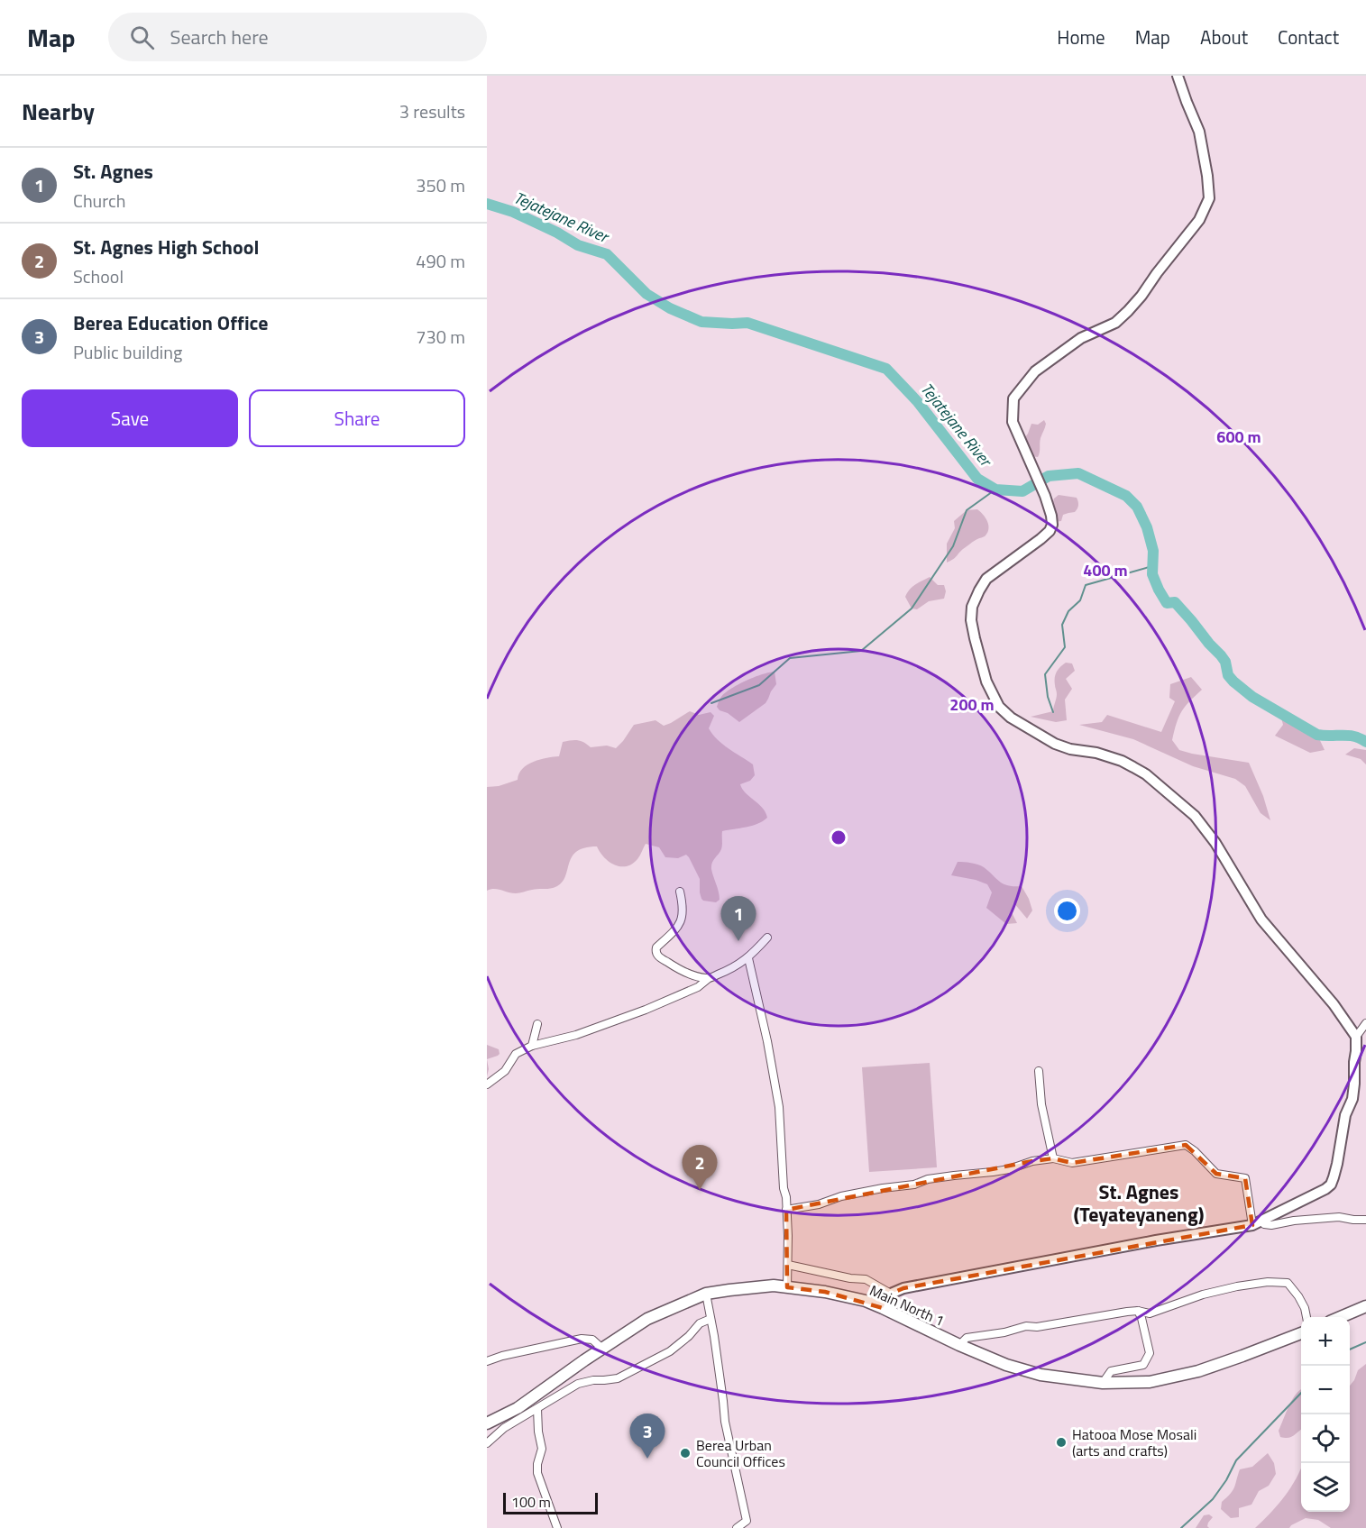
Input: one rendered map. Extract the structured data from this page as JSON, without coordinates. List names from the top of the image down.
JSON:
{
  "streets": {
    "main road": ["Main North 1"]
  },
  "districts": ["St. Agnes (Teyateyaneng)"],
  "water": ["Tejatejane River"],
  "places": ["Hatooa Mose Mosali (arts and crafts)", "Berea Urban Council Offices"],
  "scale_bar": "100 m",
  "page": {
    "header": "Map",
    "search": "Search here",
    "nav": [
      "Home",
      "Map",
      "About",
      "Contact"
    ],
    "heading": ["Nearby", "3 results"],
    "list": [
      {
        "mark": "1",
        "name": "St. Agnes",
        "note": "Church",
        "value": "350 m"
      },
      {
        "mark": "2",
        "name": "St. Agnes High School",
        "note": "School",
        "value": "490 m"
      },
      {
        "mark": "3",
        "name": "Berea Education Office",
        "note": "Public building",
        "value": "730 m"
      }
    ],
    "buttons": ["Save", "Share"],
    "pins": ["1", "2", "3"],
    "map_buttons": ["+", "−"],
    "scale": "100 m"
  },
  "rings": ["600 m", "400 m", "200 m"]
}
